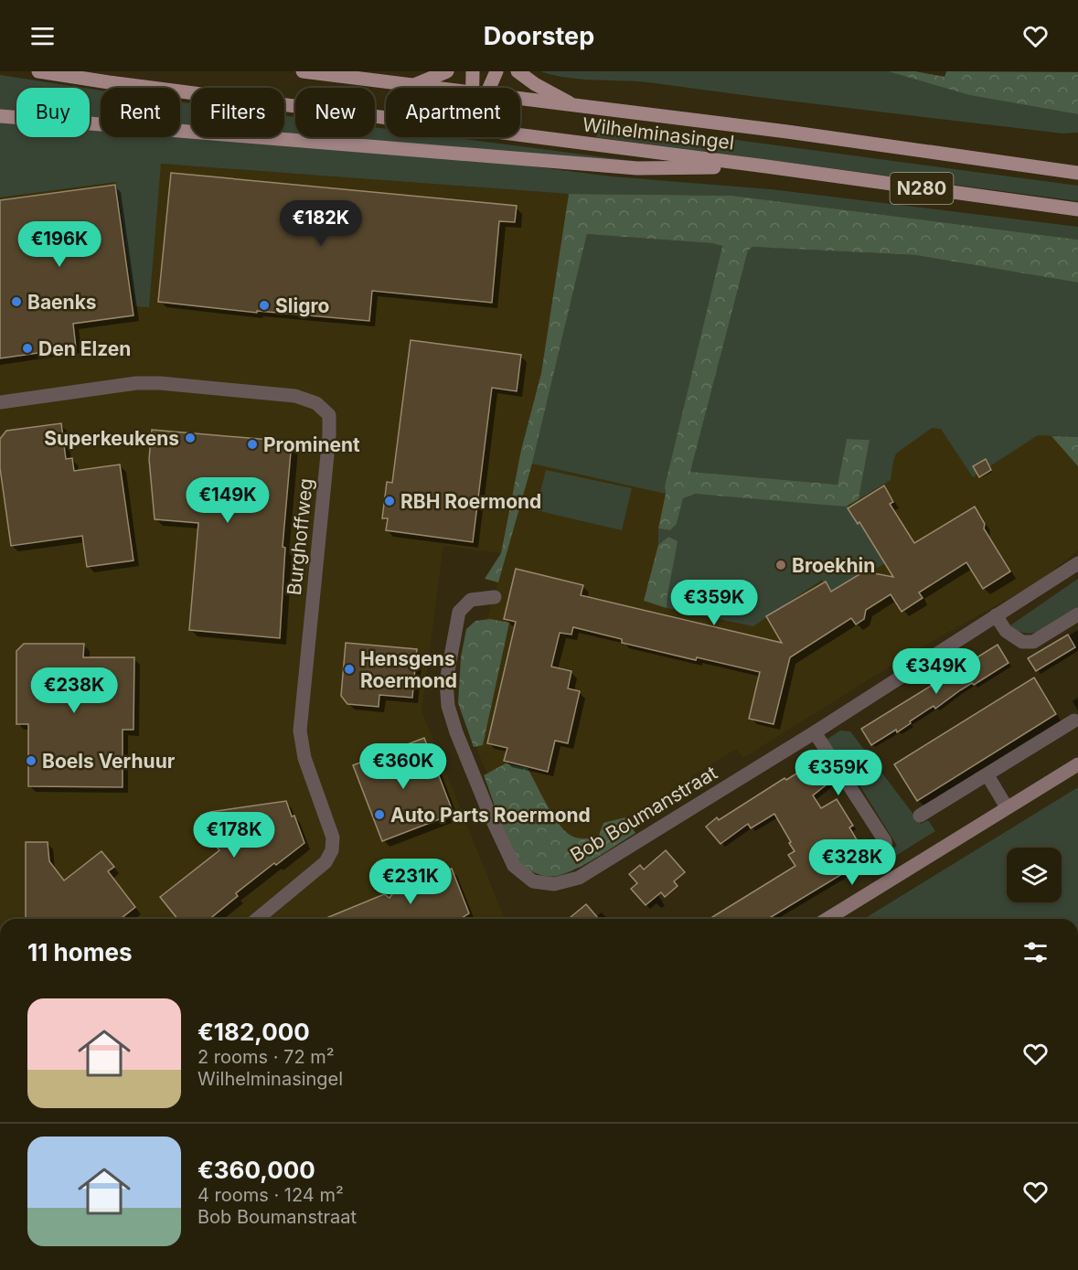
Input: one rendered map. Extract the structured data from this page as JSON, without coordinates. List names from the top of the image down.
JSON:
{
  "streets": {
    "main road": ["Wilhelminasingel", "N280"],
    "street": ["Burghoffweg", "Bob Boumanstraat"]
  },
  "crossings": [
    ["Wilhelminasingel", "N280"]
  ],
  "places": [
    "Baenks",
    "Sligro",
    "Den Elzen",
    "Superkeukens",
    "Prominent",
    "RBH Roermond",
    "Broekhin",
    "Hensgens Roermond",
    "Boels Verhuur",
    "Auto Parts Roermond"
  ],
  "page": {
    "header": "Doorstep",
    "chip": [
      "Buy",
      "Rent",
      "Filters",
      "New",
      "Apartment"
    ],
    "price": [
      "€182K",
      "€196K",
      "€149K",
      "€359K",
      "€349K",
      "€238K",
      "€360K",
      "€359K",
      "€178K",
      "€328K",
      "€231K"
    ],
    "heading": "11 homes",
    "list": [
      {
        "name": "€182,000",
        "note": "2 rooms · 72 m² · Wilhelminasingel"
      },
      {
        "name": "€360,000",
        "note": "4 rooms · 124 m² · Bob Boumanstraat"
      }
    ]
  }
}
